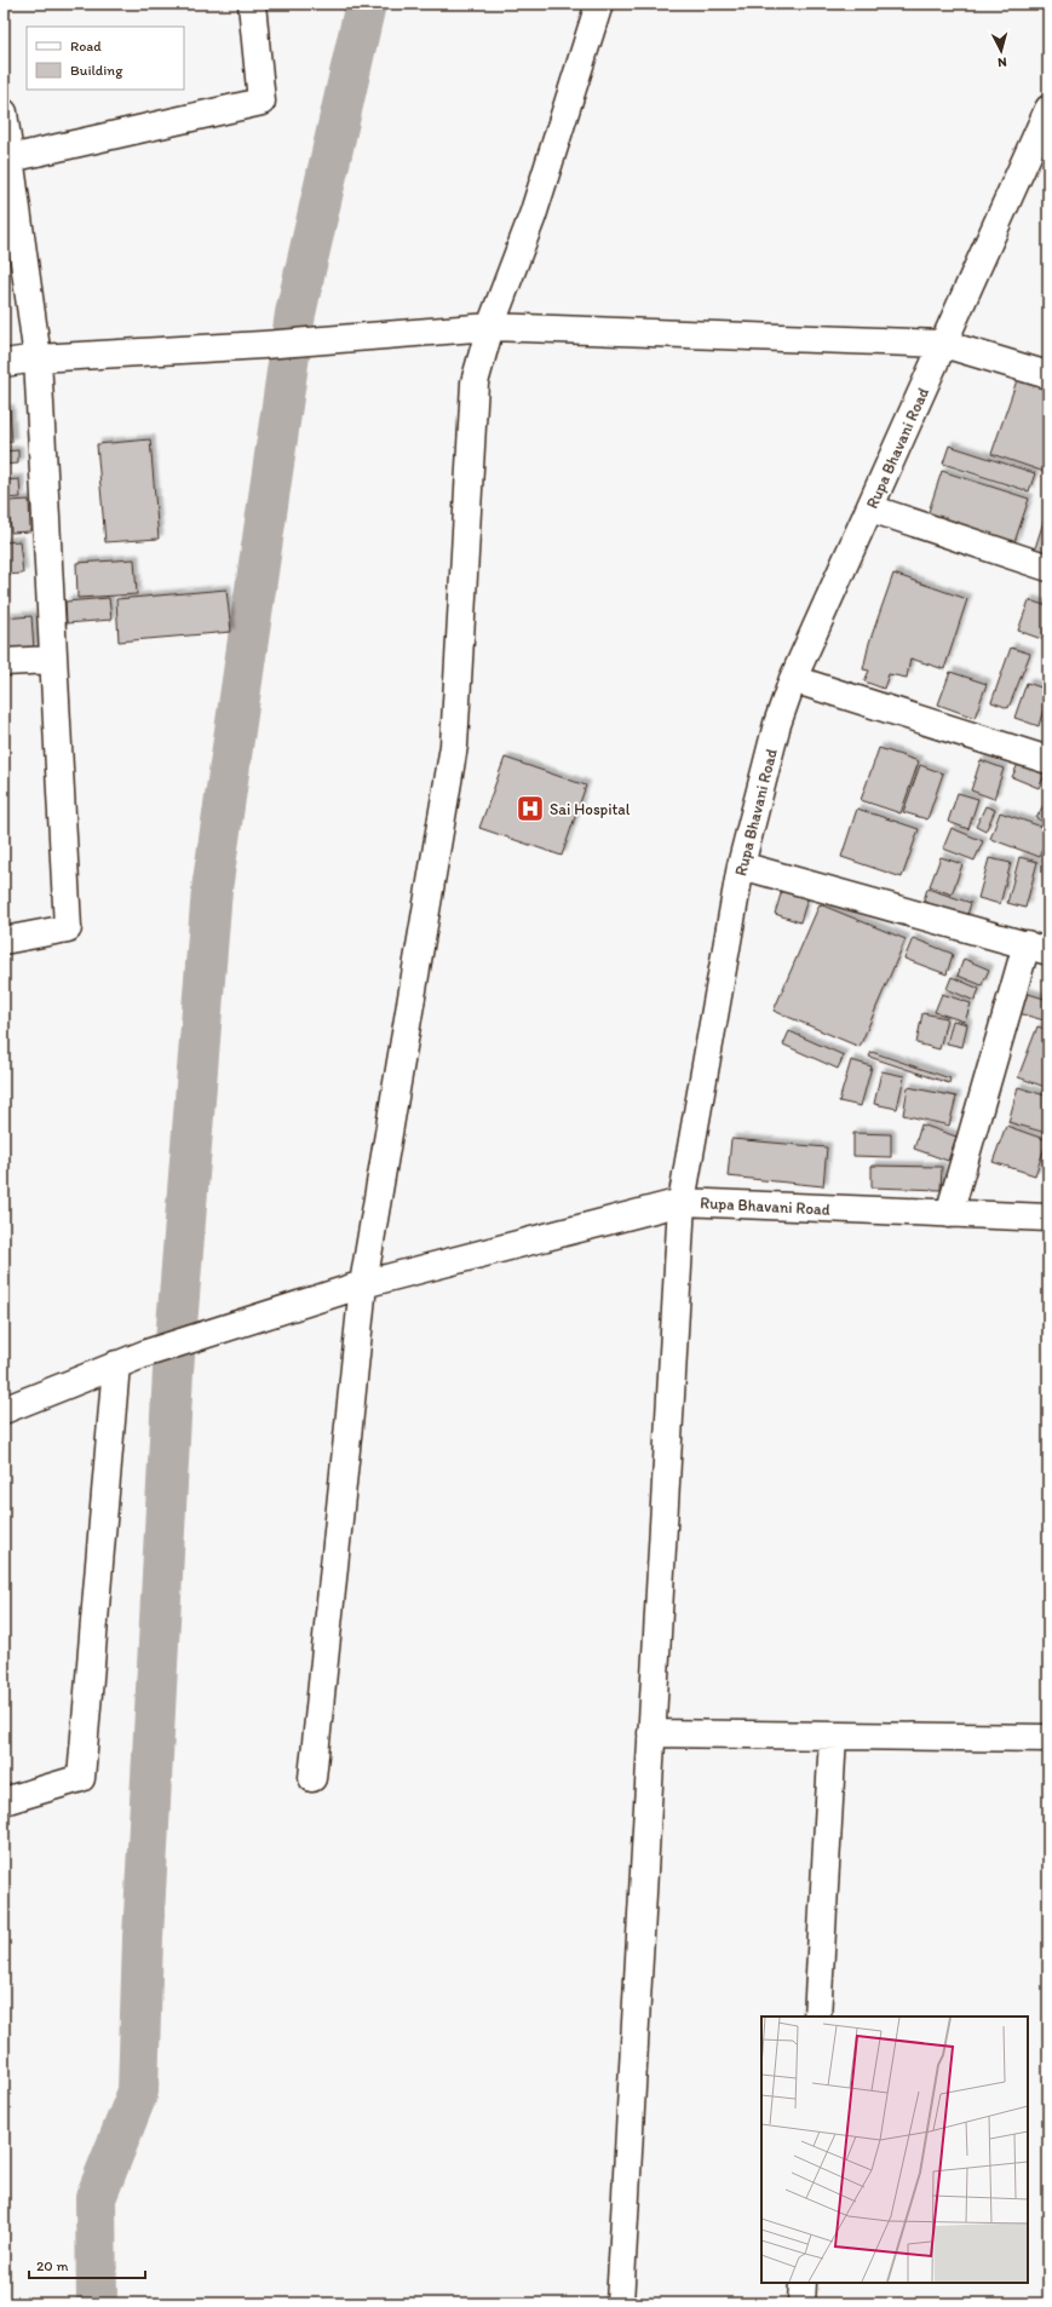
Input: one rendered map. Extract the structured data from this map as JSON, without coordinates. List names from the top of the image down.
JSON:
{
  "streets": {
    "street": ["Rupa Bhavani Road"]
  },
  "places": {
    "hospital": ["Sai Hospital"]
  },
  "legend": ["Road", "Building"],
  "scale_bar": "20 m",
  "north": "bottom"
}
